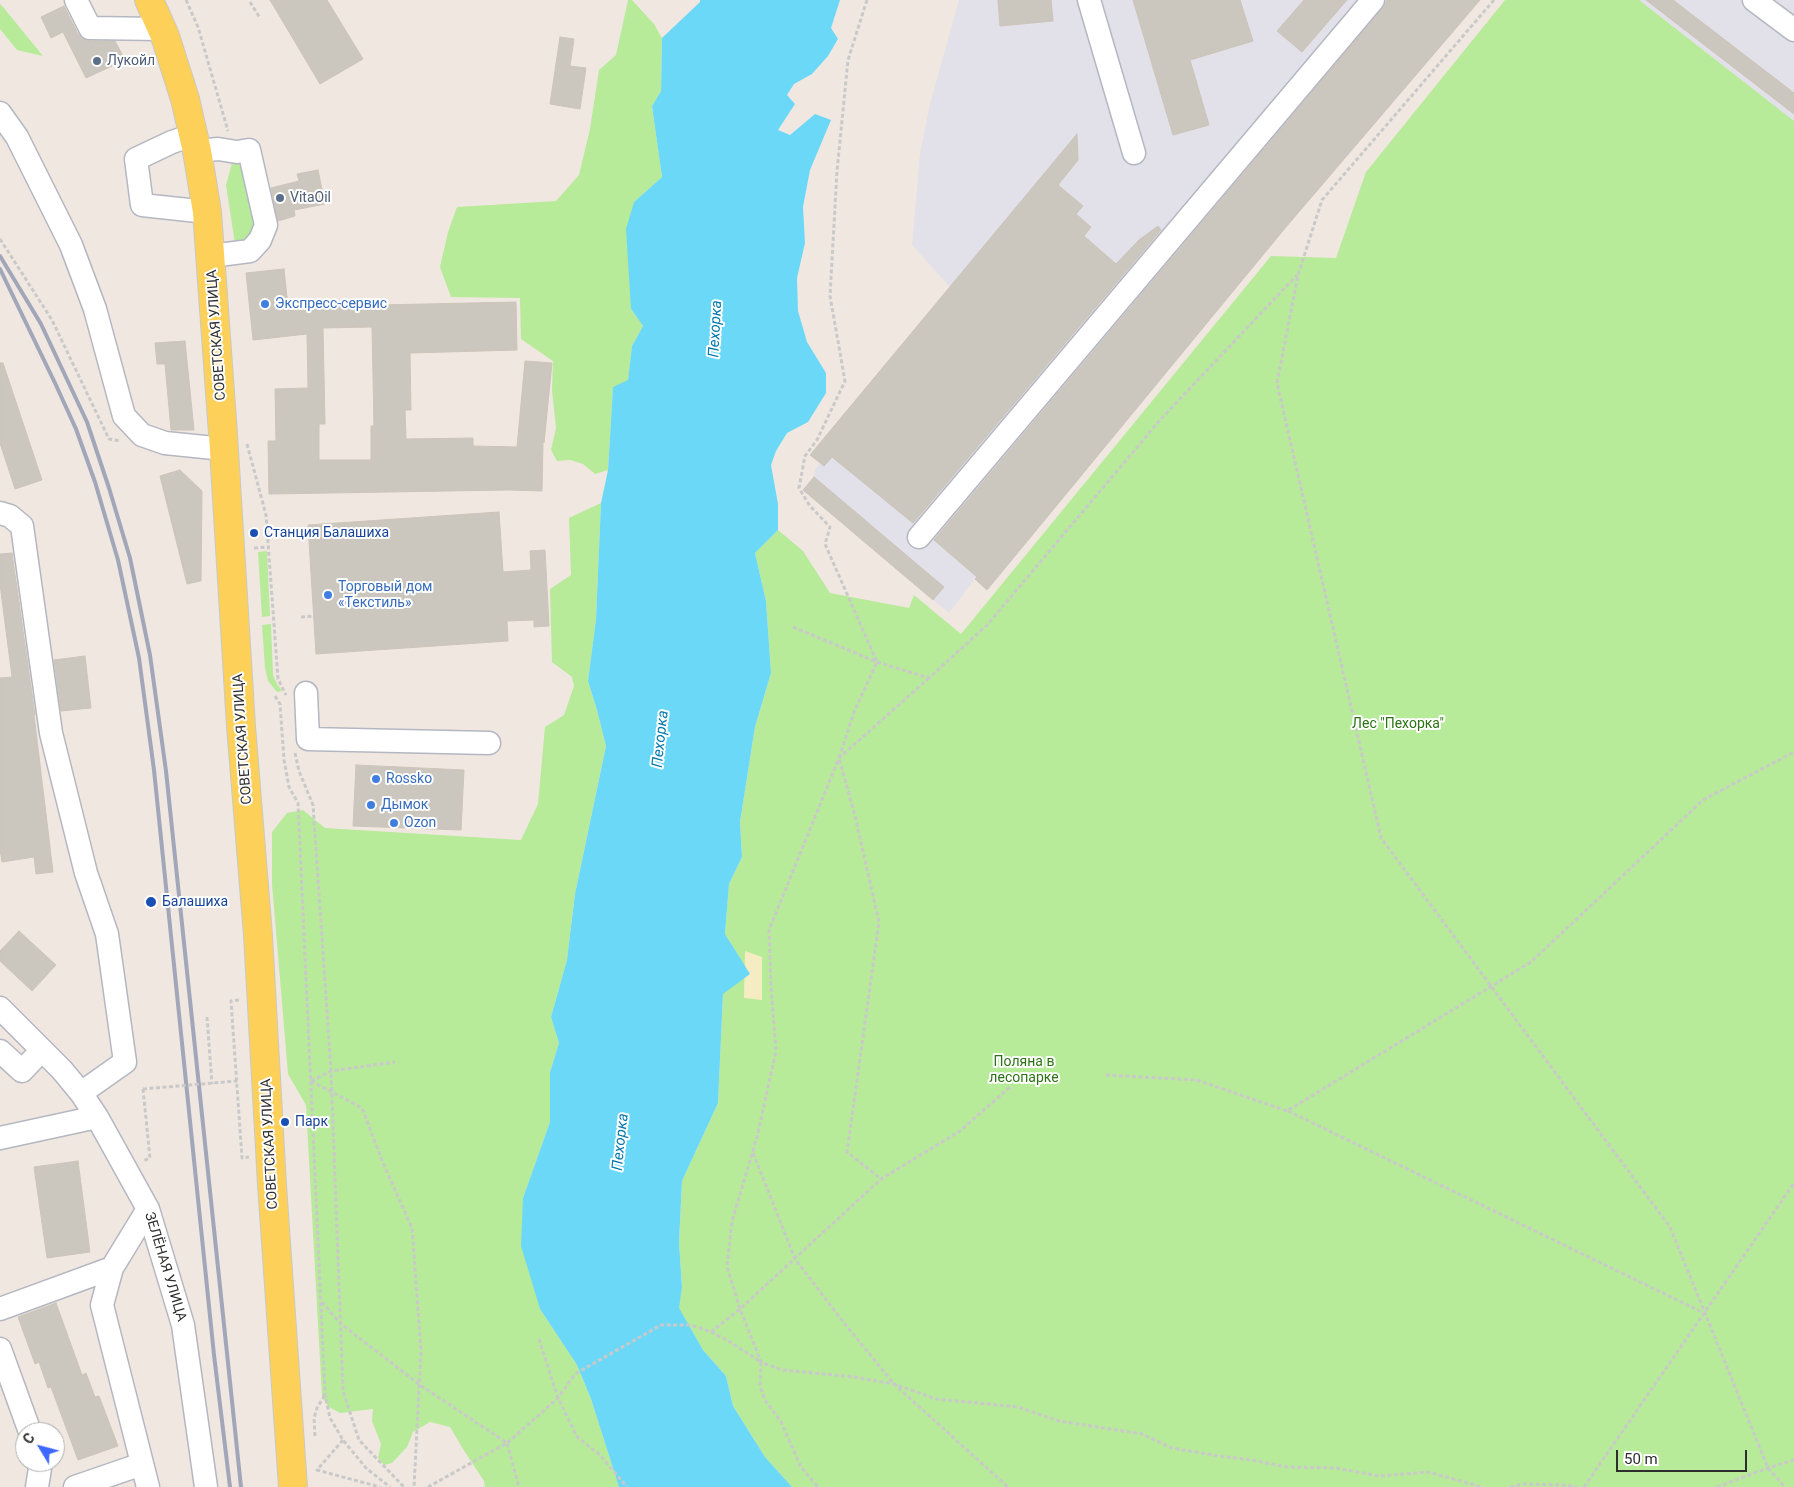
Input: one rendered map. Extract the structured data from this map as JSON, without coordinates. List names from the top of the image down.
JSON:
{
  "streets": {
    "main road": ["СОВЕТСКАЯ УЛИЦА"],
    "street": ["ЗЕЛЁНАЯ УЛИЦА"]
  },
  "water": ["Пехорка"],
  "parks": ["Лес \"Пехорка\"", "Поляна в лесопарке"],
  "places": [
    "Лукойл",
    "VitaOil",
    "Экспресс-сервис",
    "Станция Балашиха",
    "Торговый дом «Текстиль»",
    "Rossko",
    "Дымок",
    "Ozon",
    "Балашиха",
    "Парк"
  ],
  "scale_bar": "50 m",
  "north": "top left"
}
